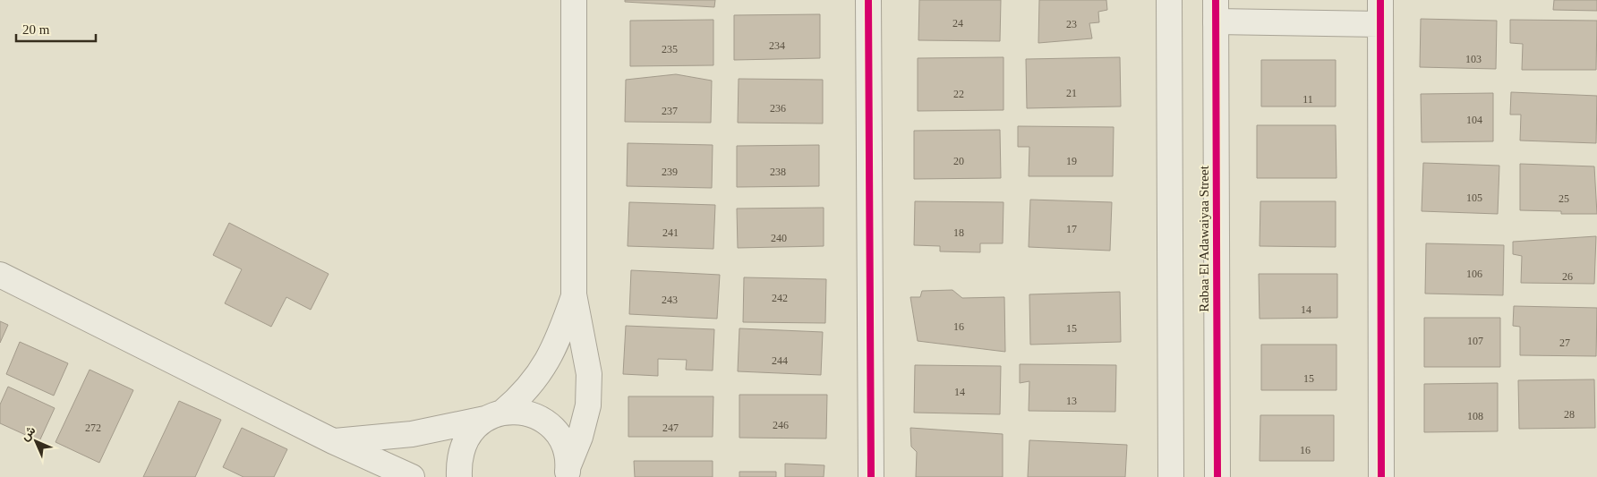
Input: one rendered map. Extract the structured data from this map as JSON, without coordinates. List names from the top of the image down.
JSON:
{
  "streets": {
    "street": ["Rabaa El Adawaiyaa Street"]
  },
  "house_numbers": [
    "24",
    "23",
    "234",
    "235",
    "103",
    "21",
    "22",
    "11",
    "236",
    "237",
    "104",
    "20",
    "19",
    "239",
    "238",
    "105",
    "25",
    "17",
    "241",
    "18",
    "240",
    "106",
    "26",
    "242",
    "243",
    "14",
    "16",
    "15",
    "107",
    "27",
    "244",
    "15",
    "14",
    "13",
    "28",
    "108",
    "246",
    "272",
    "247",
    "16"
  ],
  "scale_bar": "20 m",
  "north": "top left"
}
